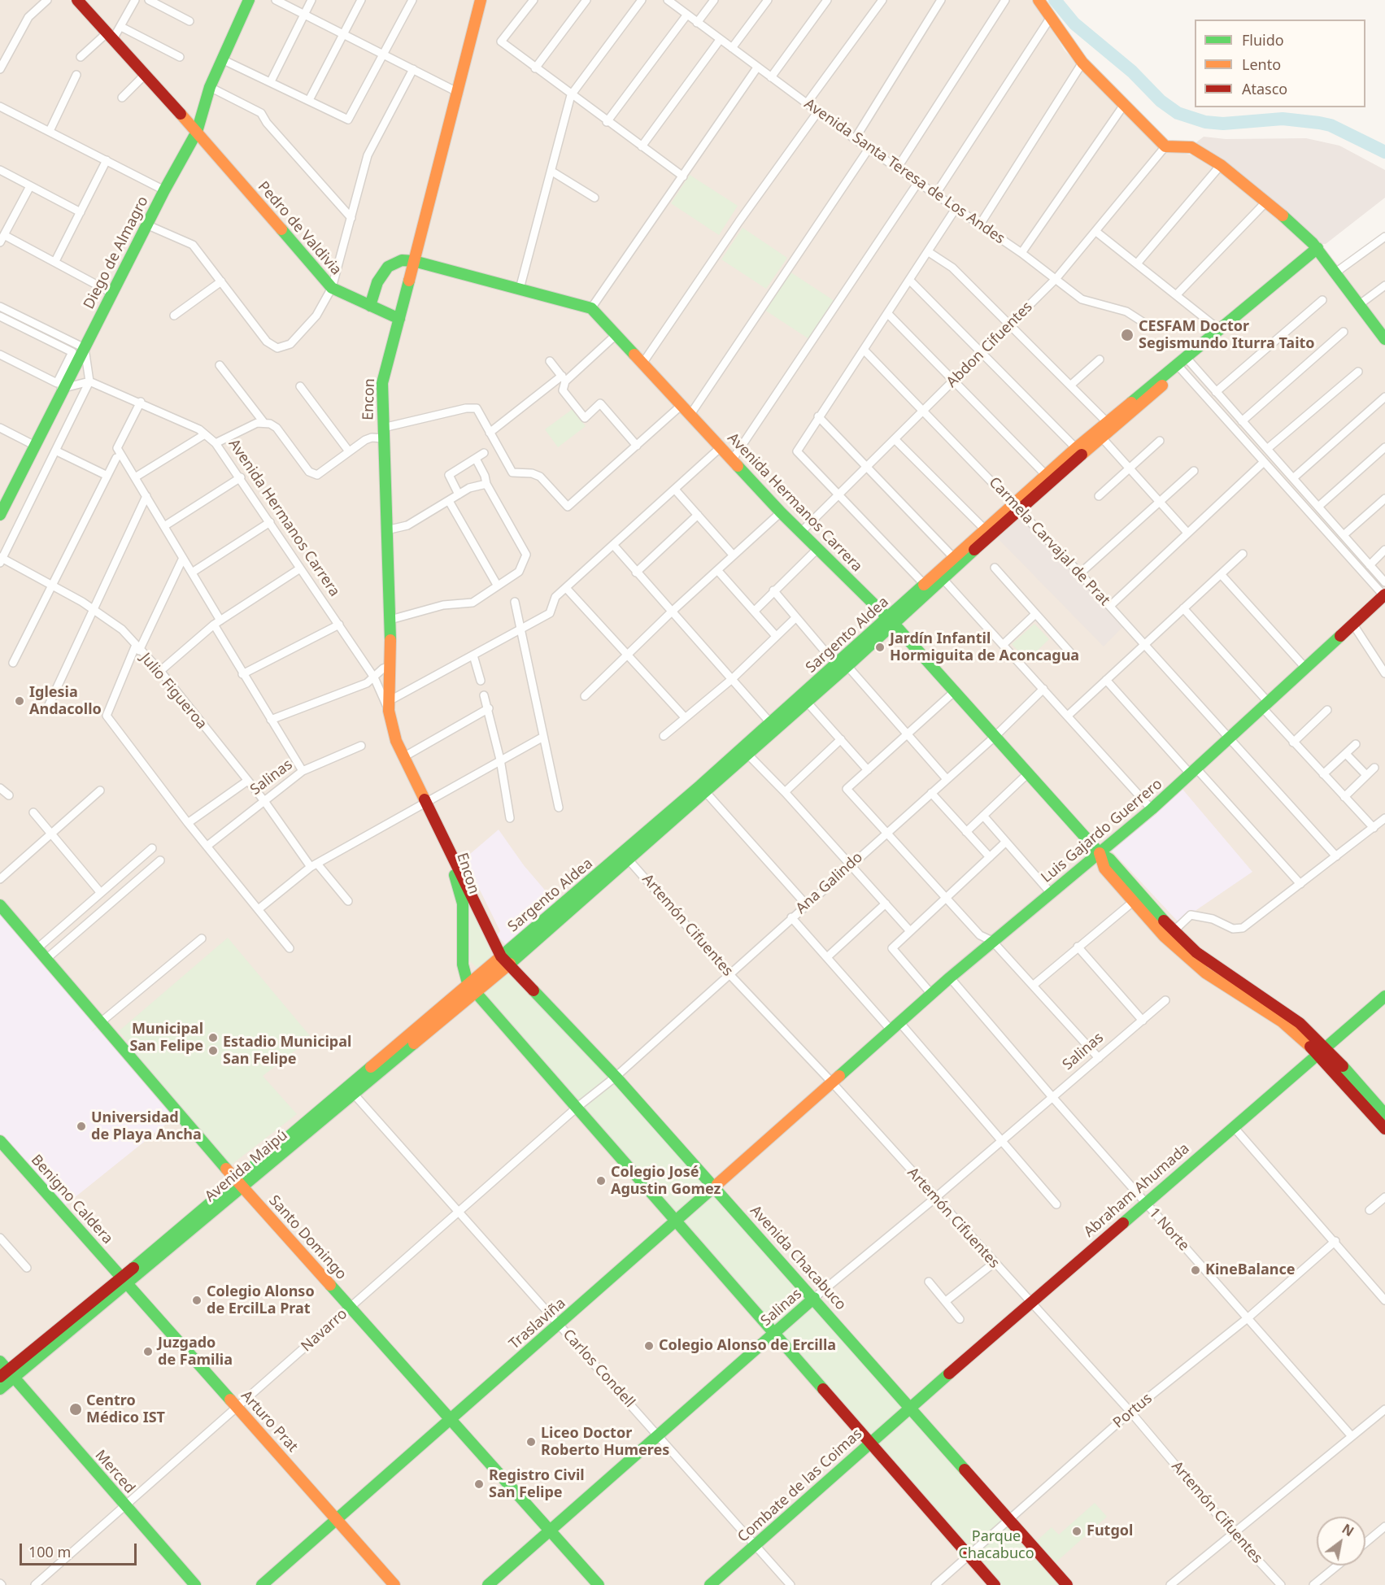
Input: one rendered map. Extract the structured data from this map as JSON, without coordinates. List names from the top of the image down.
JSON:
{
  "streets": {
    "street": [
      "Avenida Santa Teresa de Los Andes",
      "Pedro de Valdivia",
      "Diego de Almagro",
      "Abdon Cifuentes",
      "Encon",
      "Avenida Hermanos Carrera",
      "Carmela Carvajal de Prat",
      "Sargento Aldea",
      "Julio Figueroa",
      "Salinas",
      "Luis Gajardo Guerrero",
      "Ana Galindo",
      "Artemón Cifuentes",
      "Avenida Maipú",
      "Abraham Ahumada",
      "Benigno Caldera",
      "1 Norte",
      "Santo Domingo",
      "Avenida Chacabuco",
      "Traslaviña",
      "Navarro",
      "Carlos Condell",
      "Portus",
      "Arturo Prat",
      "Merced",
      "Combate de las Coimas"
    ]
  },
  "crossings": [
    ["Avenida Santa Teresa de Los Andes", "Abdon Cifuentes"],
    ["Pedro de Valdivia", "Diego de Almagro"],
    ["Pedro de Valdivia", "Encon"],
    ["Abdon Cifuentes", "Avenida Hermanos Carrera"],
    ["Abdon Cifuentes", "Carmela Carvajal de Prat"],
    ["Encon", "Avenida Hermanos Carrera"],
    ["Encon", "Sargento Aldea"],
    ["Encon", "Avenida Maipú"],
    ["Encon", "Avenida Chacabuco"],
    ["Avenida Hermanos Carrera", "Sargento Aldea"],
    ["Avenida Hermanos Carrera", "Luis Gajardo Guerrero"],
    ["Avenida Hermanos Carrera", "Ana Galindo"],
    ["Avenida Hermanos Carrera", "Abraham Ahumada"],
    ["Carmela Carvajal de Prat", "Sargento Aldea"],
    ["Carmela Carvajal de Prat", "Luis Gajardo Guerrero"],
    ["Sargento Aldea", "Artemón Cifuentes"],
    ["Sargento Aldea", "Avenida Maipú"],
    ["Sargento Aldea", "Avenida Chacabuco"],
    ["Julio Figueroa", "Salinas"],
    ["Salinas", "Artemón Cifuentes"],
    ["Salinas", "1 Norte"],
    ["Salinas", "Santo Domingo"],
    ["Salinas", "Avenida Chacabuco"],
    ["Salinas", "Carlos Condell"],
    ["Luis Gajardo Guerrero", "Artemón Cifuentes"],
    ["Luis Gajardo Guerrero", "1 Norte"],
    ["Luis Gajardo Guerrero", "Traslaviña"],
    ["Ana Galindo", "Artemón Cifuentes"],
    ["Ana Galindo", "Avenida Chacabuco"],
    ["Ana Galindo", "Navarro"],
    ["Artemón Cifuentes", "Abraham Ahumada"],
    ["Artemón Cifuentes", "Traslaviña"],
    ["Artemón Cifuentes", "Portus"],
    ["Avenida Maipú", "Benigno Caldera"],
    ["Avenida Maipú", "Santo Domingo"],
    ["Avenida Maipú", "Avenida Chacabuco"],
    ["Avenida Maipú", "Carlos Condell"],
    ["Avenida Maipú", "Arturo Prat"],
    ["Avenida Maipú", "Merced"],
    ["Abraham Ahumada", "1 Norte"],
    ["Abraham Ahumada", "Avenida Chacabuco"],
    ["Abraham Ahumada", "Combate de las Coimas"],
    ["Benigno Caldera", "Arturo Prat"],
    ["1 Norte", "Portus"],
    ["Santo Domingo", "Traslaviña"],
    ["Santo Domingo", "Navarro"],
    ["Avenida Chacabuco", "Traslaviña"],
    ["Avenida Chacabuco", "Navarro"],
    ["Avenida Chacabuco", "Portus"],
    ["Avenida Chacabuco", "Combate de las Coimas"],
    ["Traslaviña", "Carlos Condell"],
    ["Traslaviña", "Arturo Prat"],
    ["Navarro", "Carlos Condell"],
    ["Navarro", "Arturo Prat"],
    ["Navarro", "Merced"],
    ["Carlos Condell", "Combate de las Coimas"]
  ],
  "parks": ["Parque Chacabuco"],
  "places": [
    "CESFAM Doctor Segismundo Iturra Taito",
    "Jardín Infantil Hormiguita de Aconcagua",
    "Iglesia Andacollo",
    "Municipal San Felipe",
    "Estadio Municipal San Felipe",
    "Universidad de Playa Ancha",
    "Colegio José Agustin Gomez",
    "KineBalance",
    "Colegio Alonso de ErcilLa Prat",
    "Colegio Alonso de Ercilla",
    "Juzgado de Familia",
    "Centro Médico IST",
    "Liceo Doctor Roberto Humeres",
    "Registro Civil San Felipe",
    "Futgol"
  ],
  "legend": ["Fluido", "Lento", "Atasco"],
  "scale_bar": "100 m",
  "north": "top right"
}
